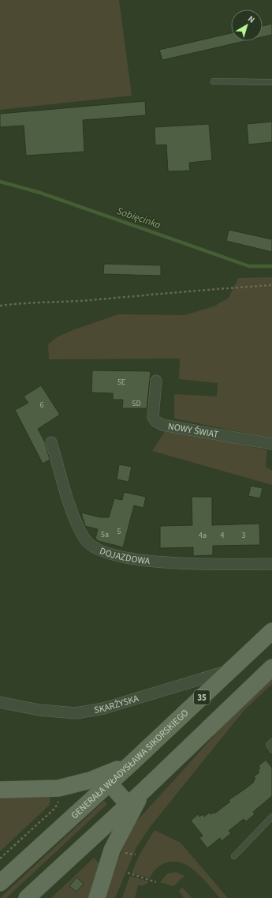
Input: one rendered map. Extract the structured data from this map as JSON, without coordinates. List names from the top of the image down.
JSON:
{
  "streets": {
    "main road": ["35", "GENERAŁA WŁADYSŁAWA SIKORSKIEGO"],
    "street": ["NOWY ŚWIAT", "DOJAZDOWA", "SKARŻYSKA"]
  },
  "crossings": [
    ["SKARŻYSKA", "GENERAŁA WŁADYSŁAWA SIKORSKIEGO"]
  ],
  "water": ["Sobięcinka"],
  "house_numbers": [
    "5E",
    "5D",
    "6",
    "5",
    "5a",
    "4a",
    "4",
    "3"
  ],
  "north": "top right"
}
